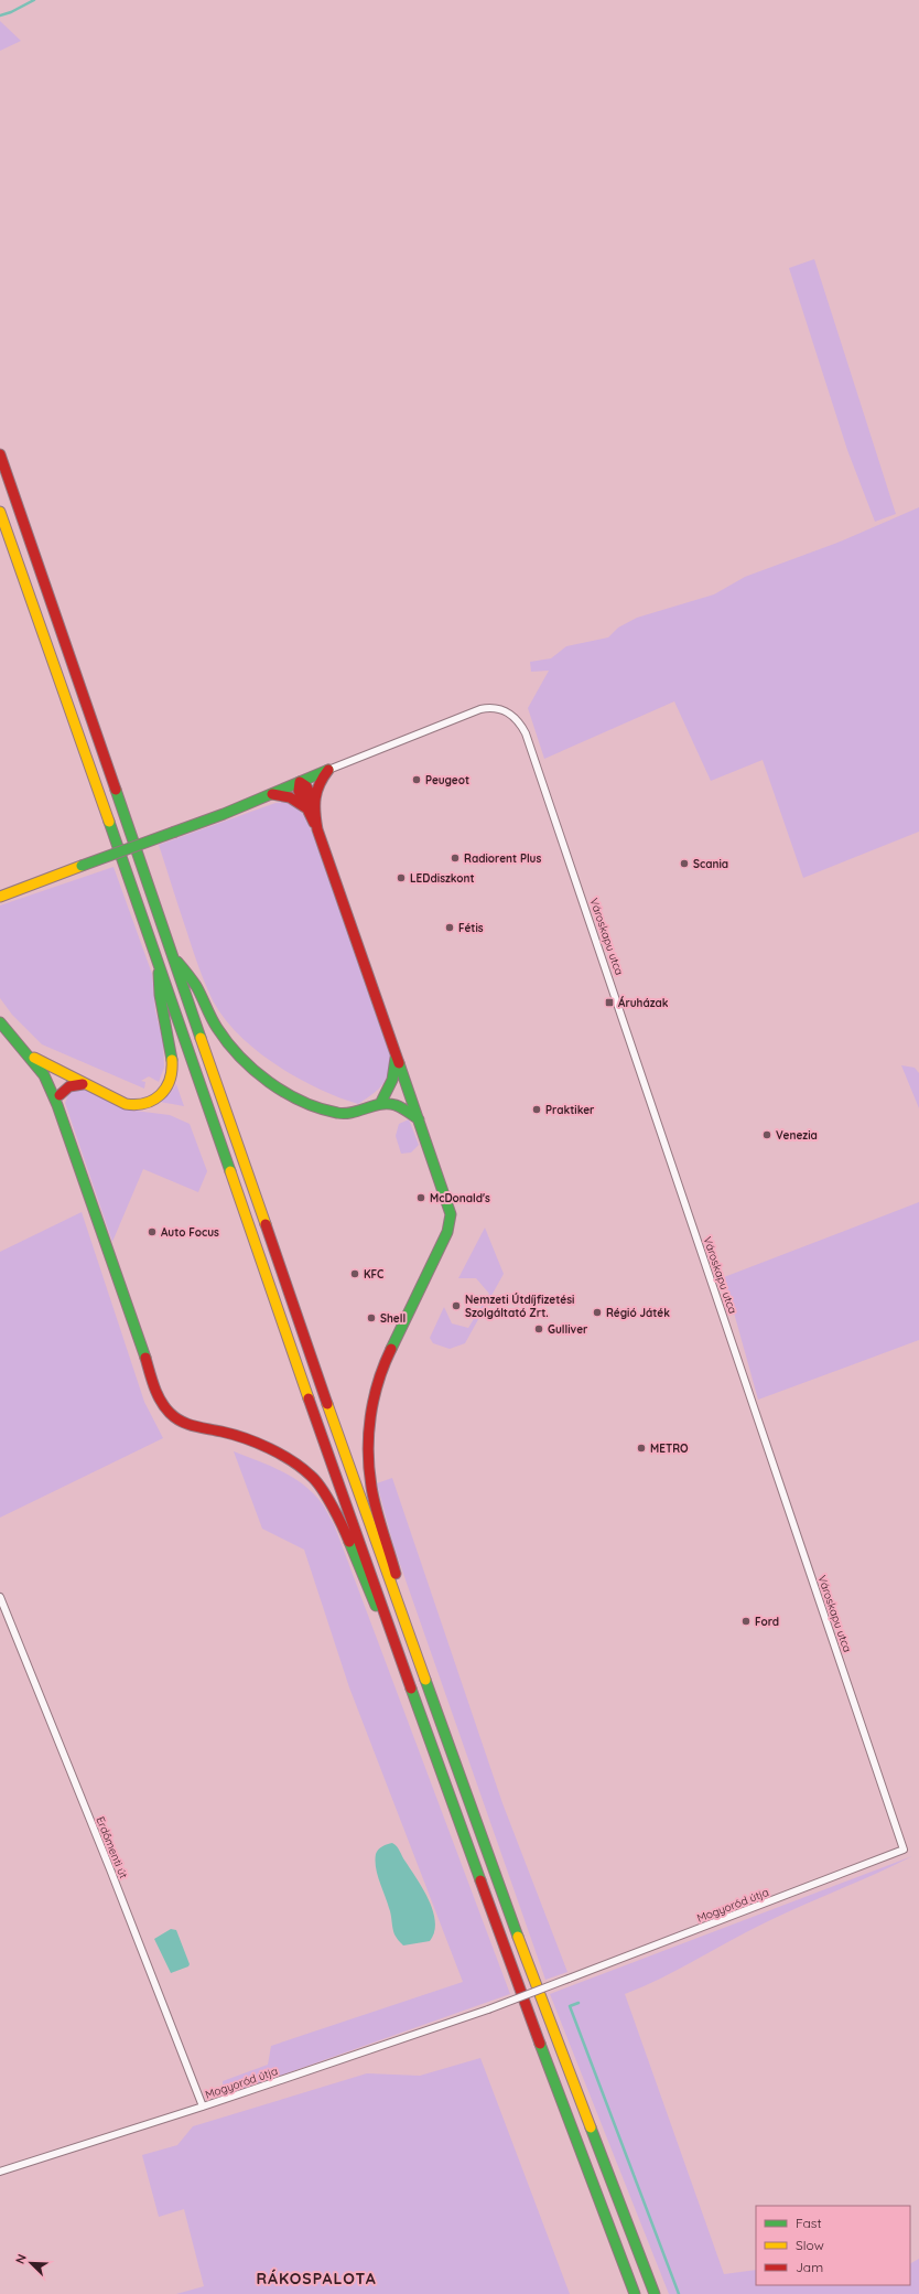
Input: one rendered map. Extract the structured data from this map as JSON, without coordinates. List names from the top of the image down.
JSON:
{
  "streets": {
    "street": ["Városkapu utca", "Erdőmenti út", "Mogyoród útja"]
  },
  "crossings": [
    ["Városkapu utca", "Mogyoród útja"],
    ["Erdőmenti út", "Mogyoród útja"]
  ],
  "districts": ["RÁKOSPALOTA"],
  "places": {
    "other": [
      "Peugeot",
      "Radiorent Plus",
      "Scania",
      "LEDdiszkont",
      "Fétis",
      "Praktiker",
      "Venezia",
      "McDonald's",
      "Auto Focus",
      "KFC",
      "Nemzeti Útdíjfizetési Szolgáltató Zrt.",
      "Régió Játék",
      "Shell",
      "Gulliver",
      "METRO",
      "Ford"
    ],
    "transit": ["Áruházak"]
  },
  "legend": ["Fast", "Slow", "Jam"],
  "north": "top left"
}
